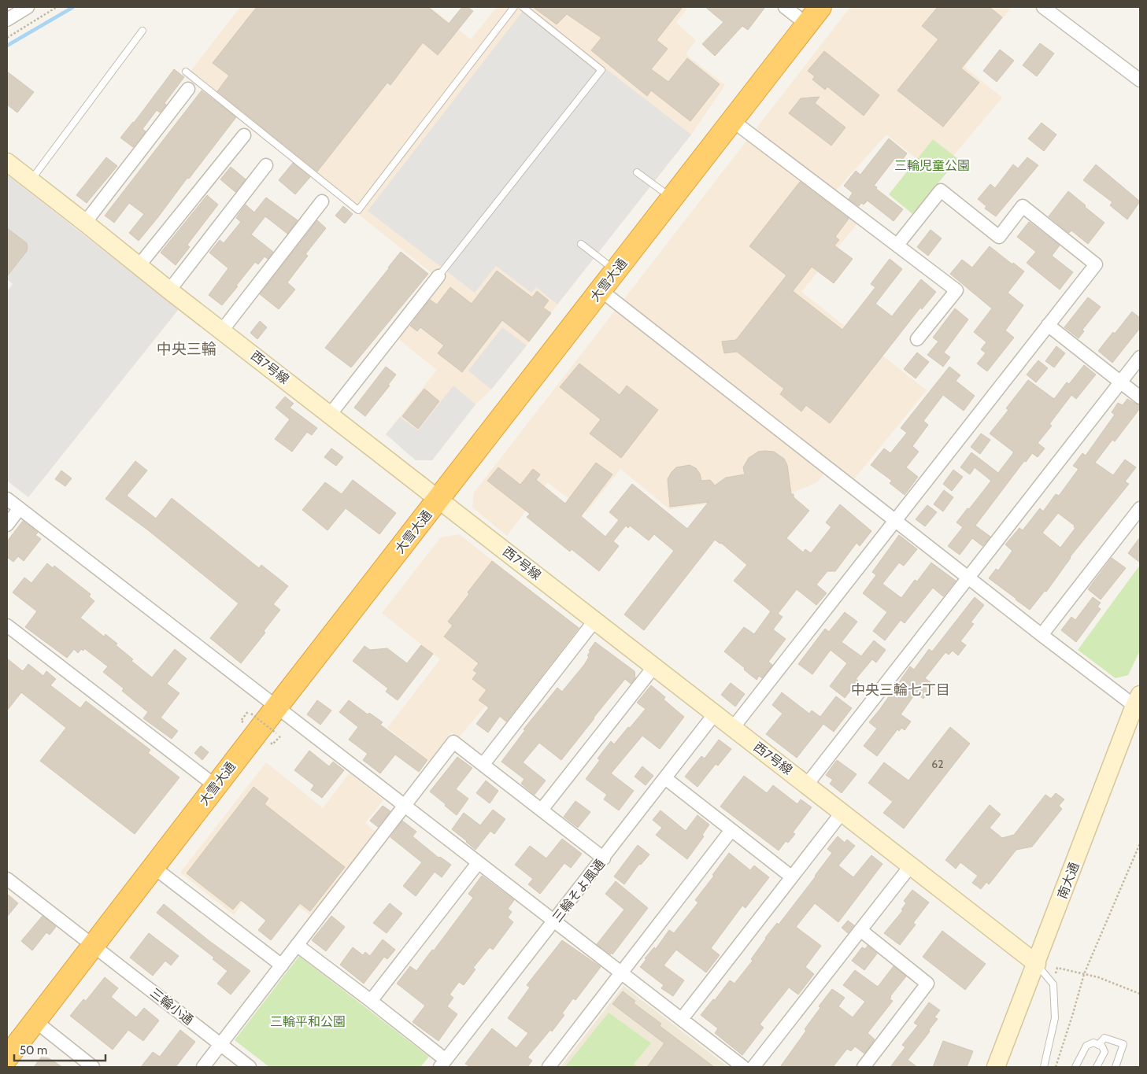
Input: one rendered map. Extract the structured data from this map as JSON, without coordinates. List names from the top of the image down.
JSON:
{
  "streets": {
    "highway": ["大雪大通"],
    "street": [
      "西7号線",
      "南大通",
      "三輪そよ風通",
      "三輪小通"
    ]
  },
  "crossings": [
    ["大雪大通", "西7号線"],
    ["大雪大通", "三輪小通"],
    ["西7号線", "南大通"],
    ["西7号線", "三輪そよ風通"]
  ],
  "districts": ["中央三輪", "中央三輪七丁目"],
  "parks": ["三輪児童公園", "三輪平和公園"],
  "house_numbers": ["62"],
  "scale_bar": "50 m"
}
